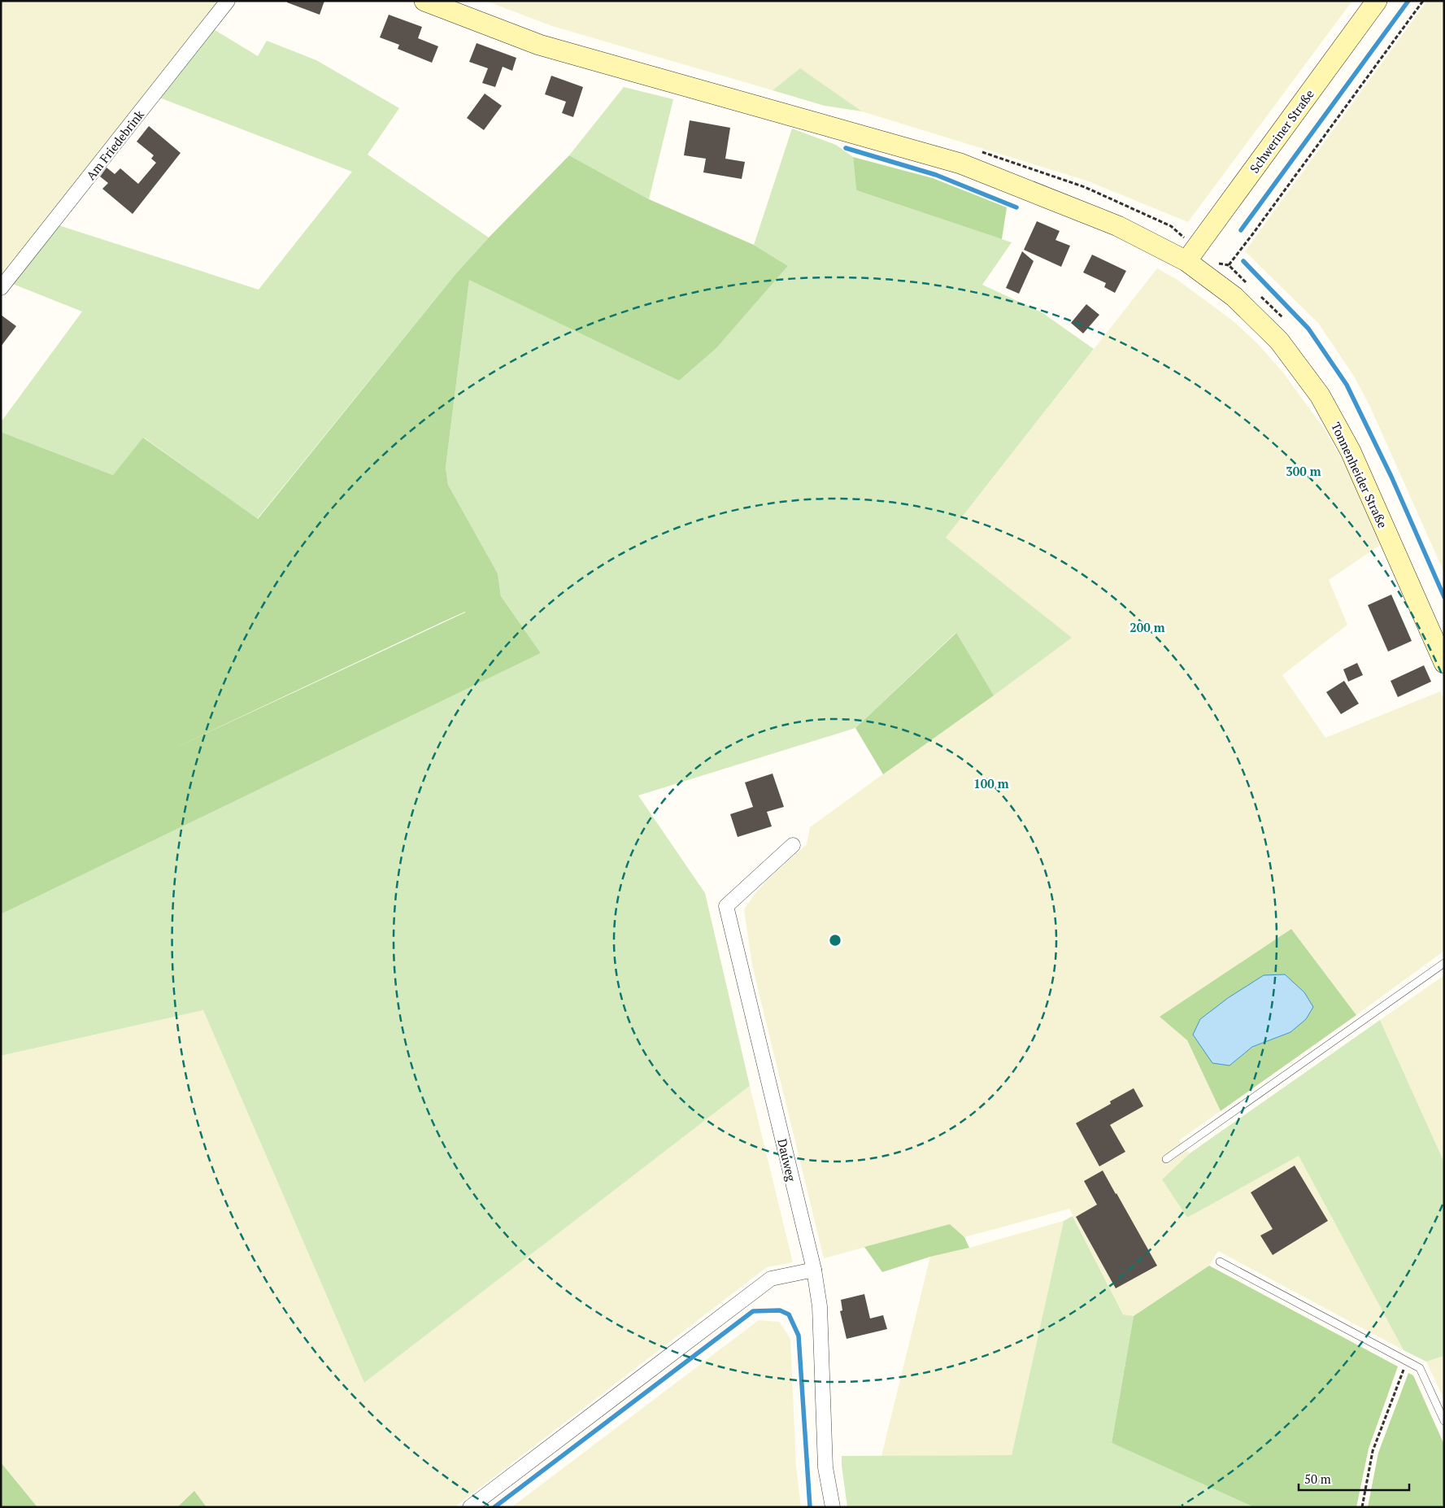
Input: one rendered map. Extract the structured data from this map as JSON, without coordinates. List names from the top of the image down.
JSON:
{
  "streets": {
    "street": [
      "Schweriner Straße",
      "Am Friedebrink",
      "Tonnenheider Straße",
      "Dauweg"
    ]
  },
  "crossings": [
    ["Schweriner Straße", "Tonnenheider Straße"]
  ],
  "scale_bar": "50 m",
  "rings": ["300 m", "200 m", "100 m"]
}
